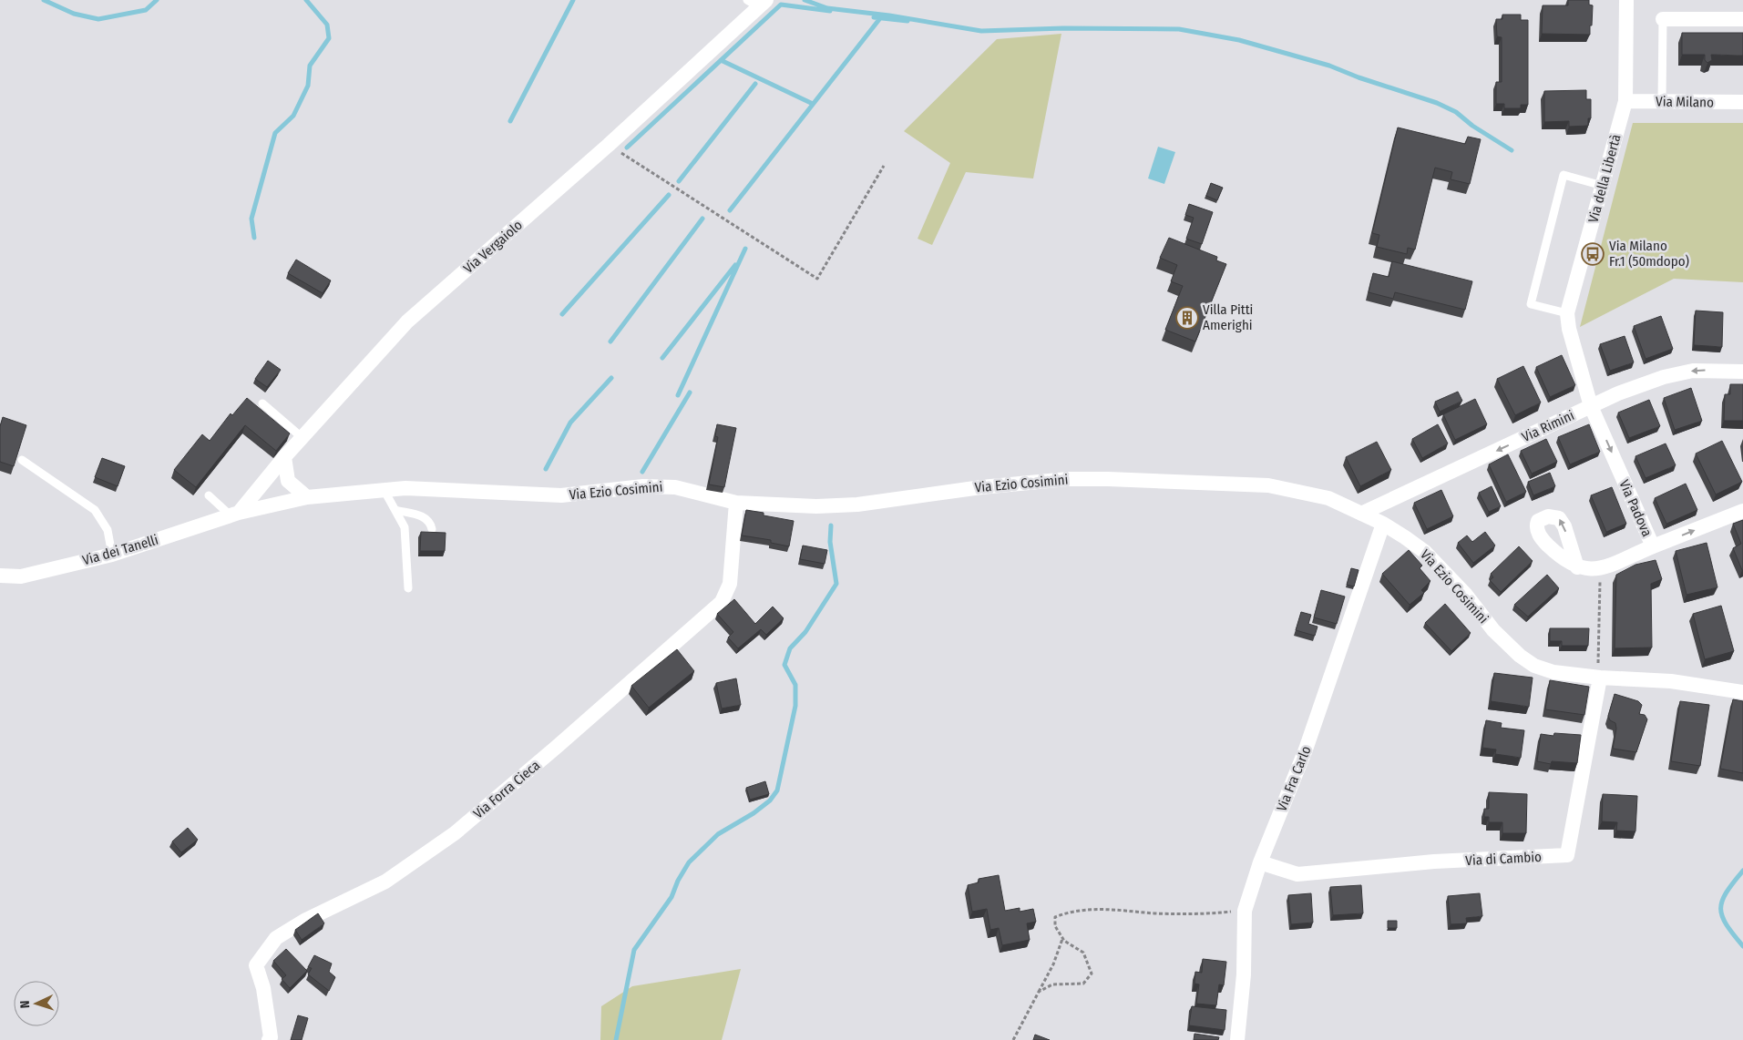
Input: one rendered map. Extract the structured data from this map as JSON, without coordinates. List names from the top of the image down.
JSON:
{
  "streets": {
    "street": [
      "Via Milano",
      "Via della Libertà",
      "Via Vergaiolo",
      "Via Rimini",
      "Via Ezio Cosimini",
      "Via Padova",
      "Via dei Tanelli",
      "Via Fra Carlo",
      "Via Forra Cieca",
      "Via di Cambio"
    ]
  },
  "crossings": [
    ["Via Milano", "Via della Libertà"],
    ["Via della Libertà", "Via Rimini"],
    ["Via della Libertà", "Via Padova"],
    ["Via Vergaiolo", "Via Ezio Cosimini"],
    ["Via Vergaiolo", "Via dei Tanelli"],
    ["Via Rimini", "Via Ezio Cosimini"],
    ["Via Rimini", "Via Padova"],
    ["Via Ezio Cosimini", "Via dei Tanelli"],
    ["Via Ezio Cosimini", "Via Fra Carlo"],
    ["Via Ezio Cosimini", "Via Forra Cieca"],
    ["Via Ezio Cosimini", "Via di Cambio"],
    ["Via Fra Carlo", "Via di Cambio"]
  ],
  "one_way": ["Via Rimini"],
  "places": {
    "bus stop": ["Via Milano Fr.1 (50mdopo)"],
    "building": ["Villa Pitti Amerighi"]
  },
  "north": "left"
}
